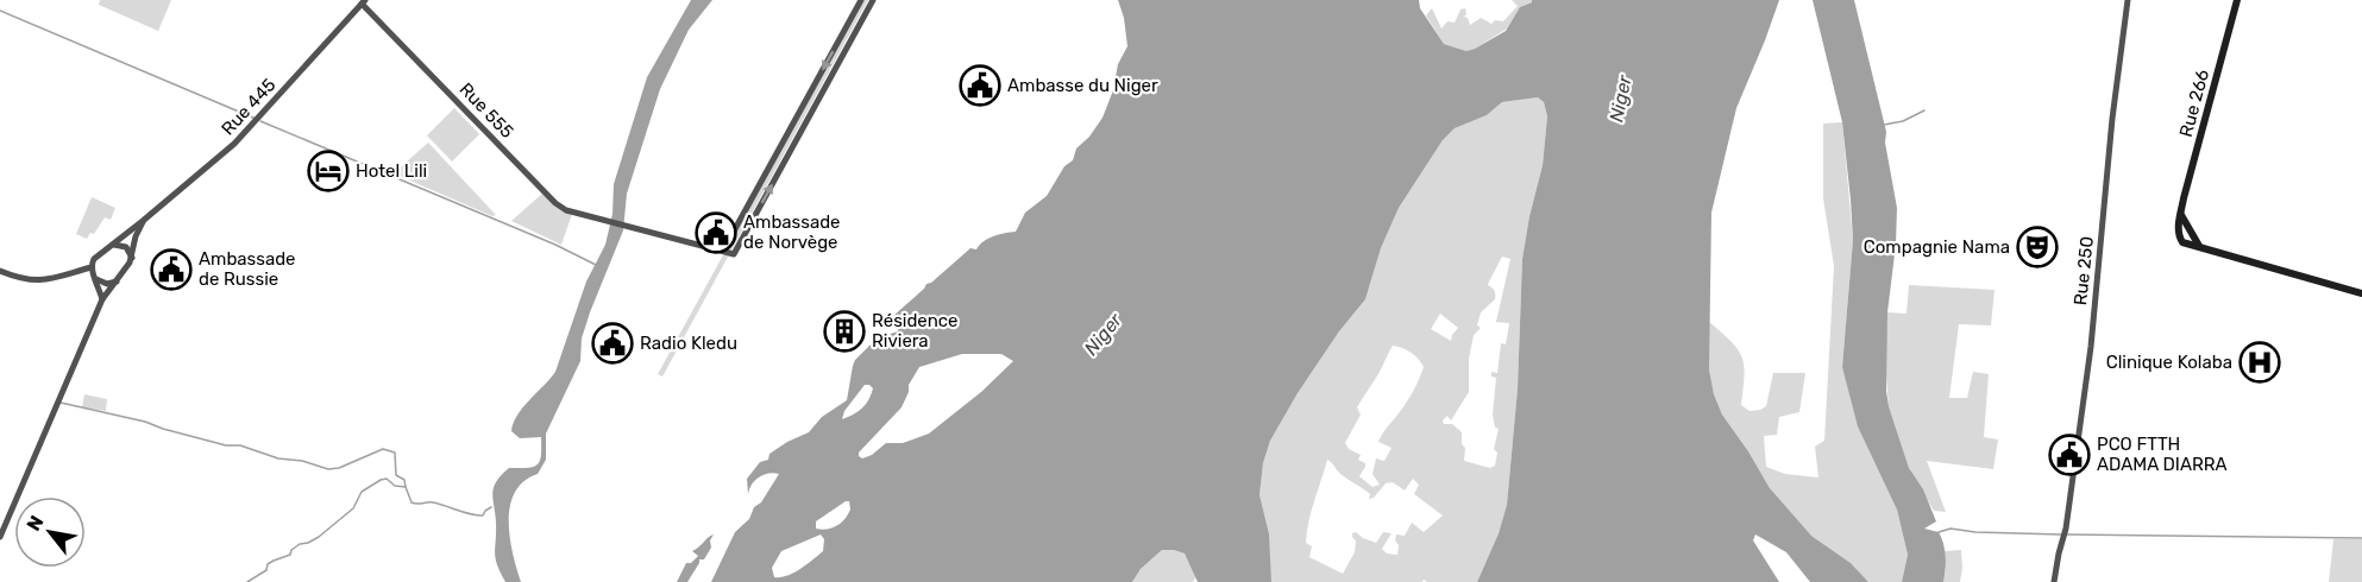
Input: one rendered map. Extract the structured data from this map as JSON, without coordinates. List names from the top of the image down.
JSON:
{
  "streets": {
    "main road": ["Rue 266"],
    "street": ["Rue 445", "Rue 555", "Rue 250"]
  },
  "crossings": [
    ["Rue 445", "Rue 555"]
  ],
  "water": ["Niger"],
  "places": {
    "public building": [
      "Ambasse du Niger",
      "Ambassade de Norvège",
      "Ambassade de Russie",
      "Radio Kledu",
      "PCO FTTH ADAMA DIARRA"
    ],
    "hotel": ["Hotel Lili"],
    "theatre": ["Compagnie Nama"],
    "building": ["Résidence Riviera"],
    "hospital": ["Clinique Kolaba"]
  },
  "north": "top left"
}
